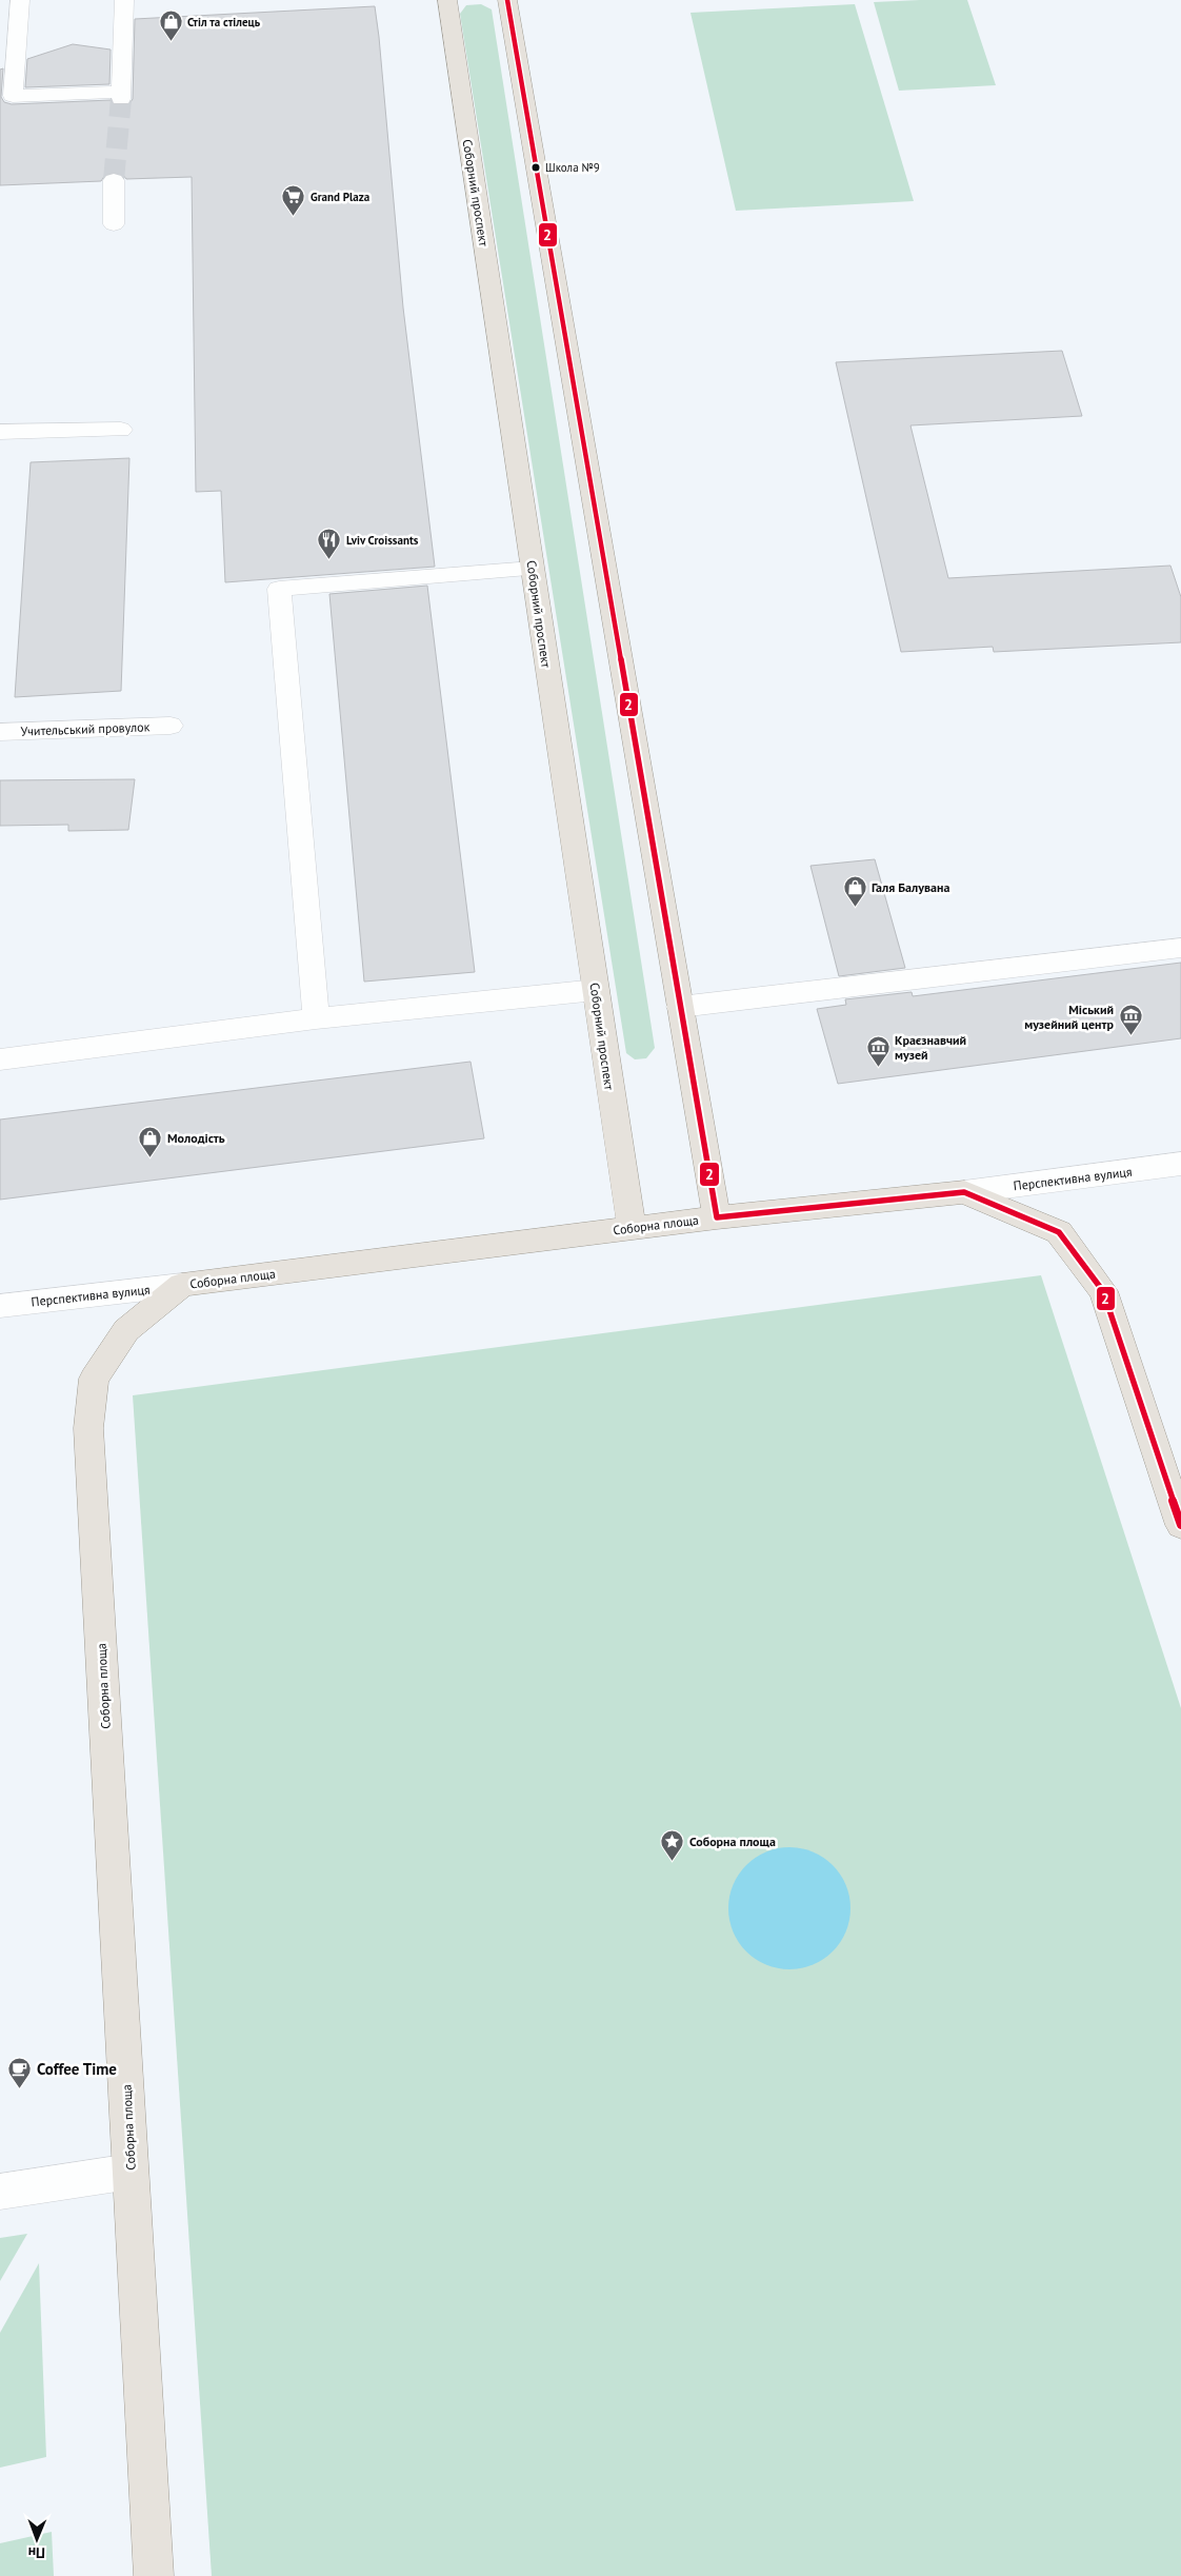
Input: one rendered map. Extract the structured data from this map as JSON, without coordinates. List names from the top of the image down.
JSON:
{
  "streets": {
    "main road": ["Соборний проспект", "Соборна площа"],
    "street": ["Учительський провулок", "Перспективна вулиця"]
  },
  "crossings": [
    ["Соборний проспект", "Соборна площа"],
    ["Перспективна вулиця", "Соборна площа"]
  ],
  "places": {
    "shop": ["Стіл та стілець", "Галя Балувана", "Молодість"],
    "other": ["Школа №9"],
    "supermarket": ["Grand Plaza"],
    "restaurant": ["Lviv Croissants"],
    "museum": ["Міський музейний центр", "Краєзнавчий музей"],
    "place": ["Соборна площа"],
    "cafe": ["Coffee Time"]
  },
  "lines": ["transit line 2"],
  "north": "bottom"
}
